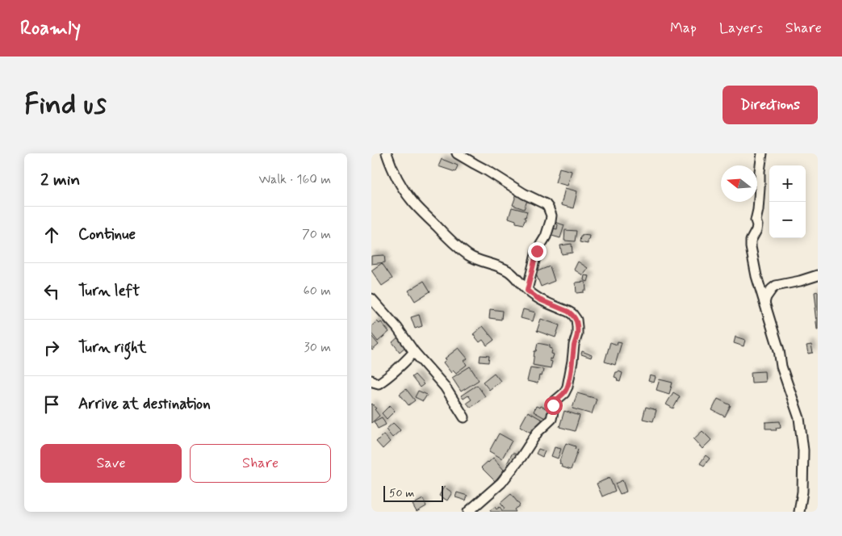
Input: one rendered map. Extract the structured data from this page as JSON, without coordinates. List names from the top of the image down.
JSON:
{
  "scale_bar": "50 m",
  "north": "left",
  "page": {
    "header": "Roamly",
    "nav": ["Map", "Layers", "Share"],
    "buttons": [
      "Directions",
      ["Save", "Share"]
    ],
    "title": "Find us",
    "heading": ["2 min", "Walk · 160 m"],
    "map_buttons": ["+", "−"],
    "list": [
      ["Continue", "70 m"],
      ["Turn left", "60 m"],
      ["Turn right", "30 m"],
      "Arrive at destination"
    ],
    "scale": "50 m"
  }
}
